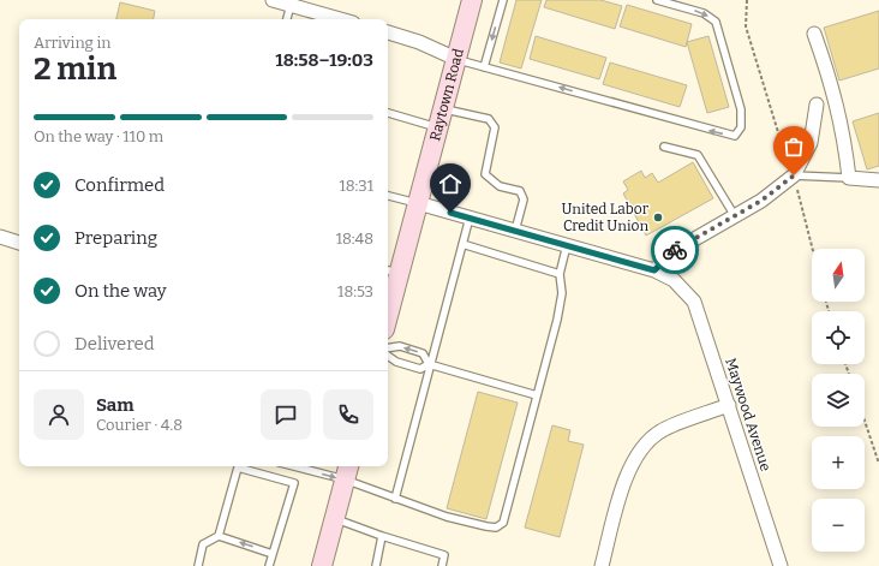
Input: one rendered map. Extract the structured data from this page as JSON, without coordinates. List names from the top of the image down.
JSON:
{
  "streets": {
    "main road": ["Raytown Road"],
    "street": ["Maywood Avenue"]
  },
  "crossings": [
    ["Raytown Road", "Maywood Avenue"]
  ],
  "places": ["United Labor Credit Union"],
  "north": "top",
  "page": {
    "heading": ["2 min", "Arriving in", "18:58–19:03"],
    "panel": ["Sam", "Courier · 4.8"],
    "bar": "On the way · 110 m",
    "list": [
      ["Confirmed", "18:31"],
      ["Preparing", "18:48"],
      ["On the way", "18:53"],
      "Delivered"
    ],
    "map_buttons": ["+", "−"]
  }
}
